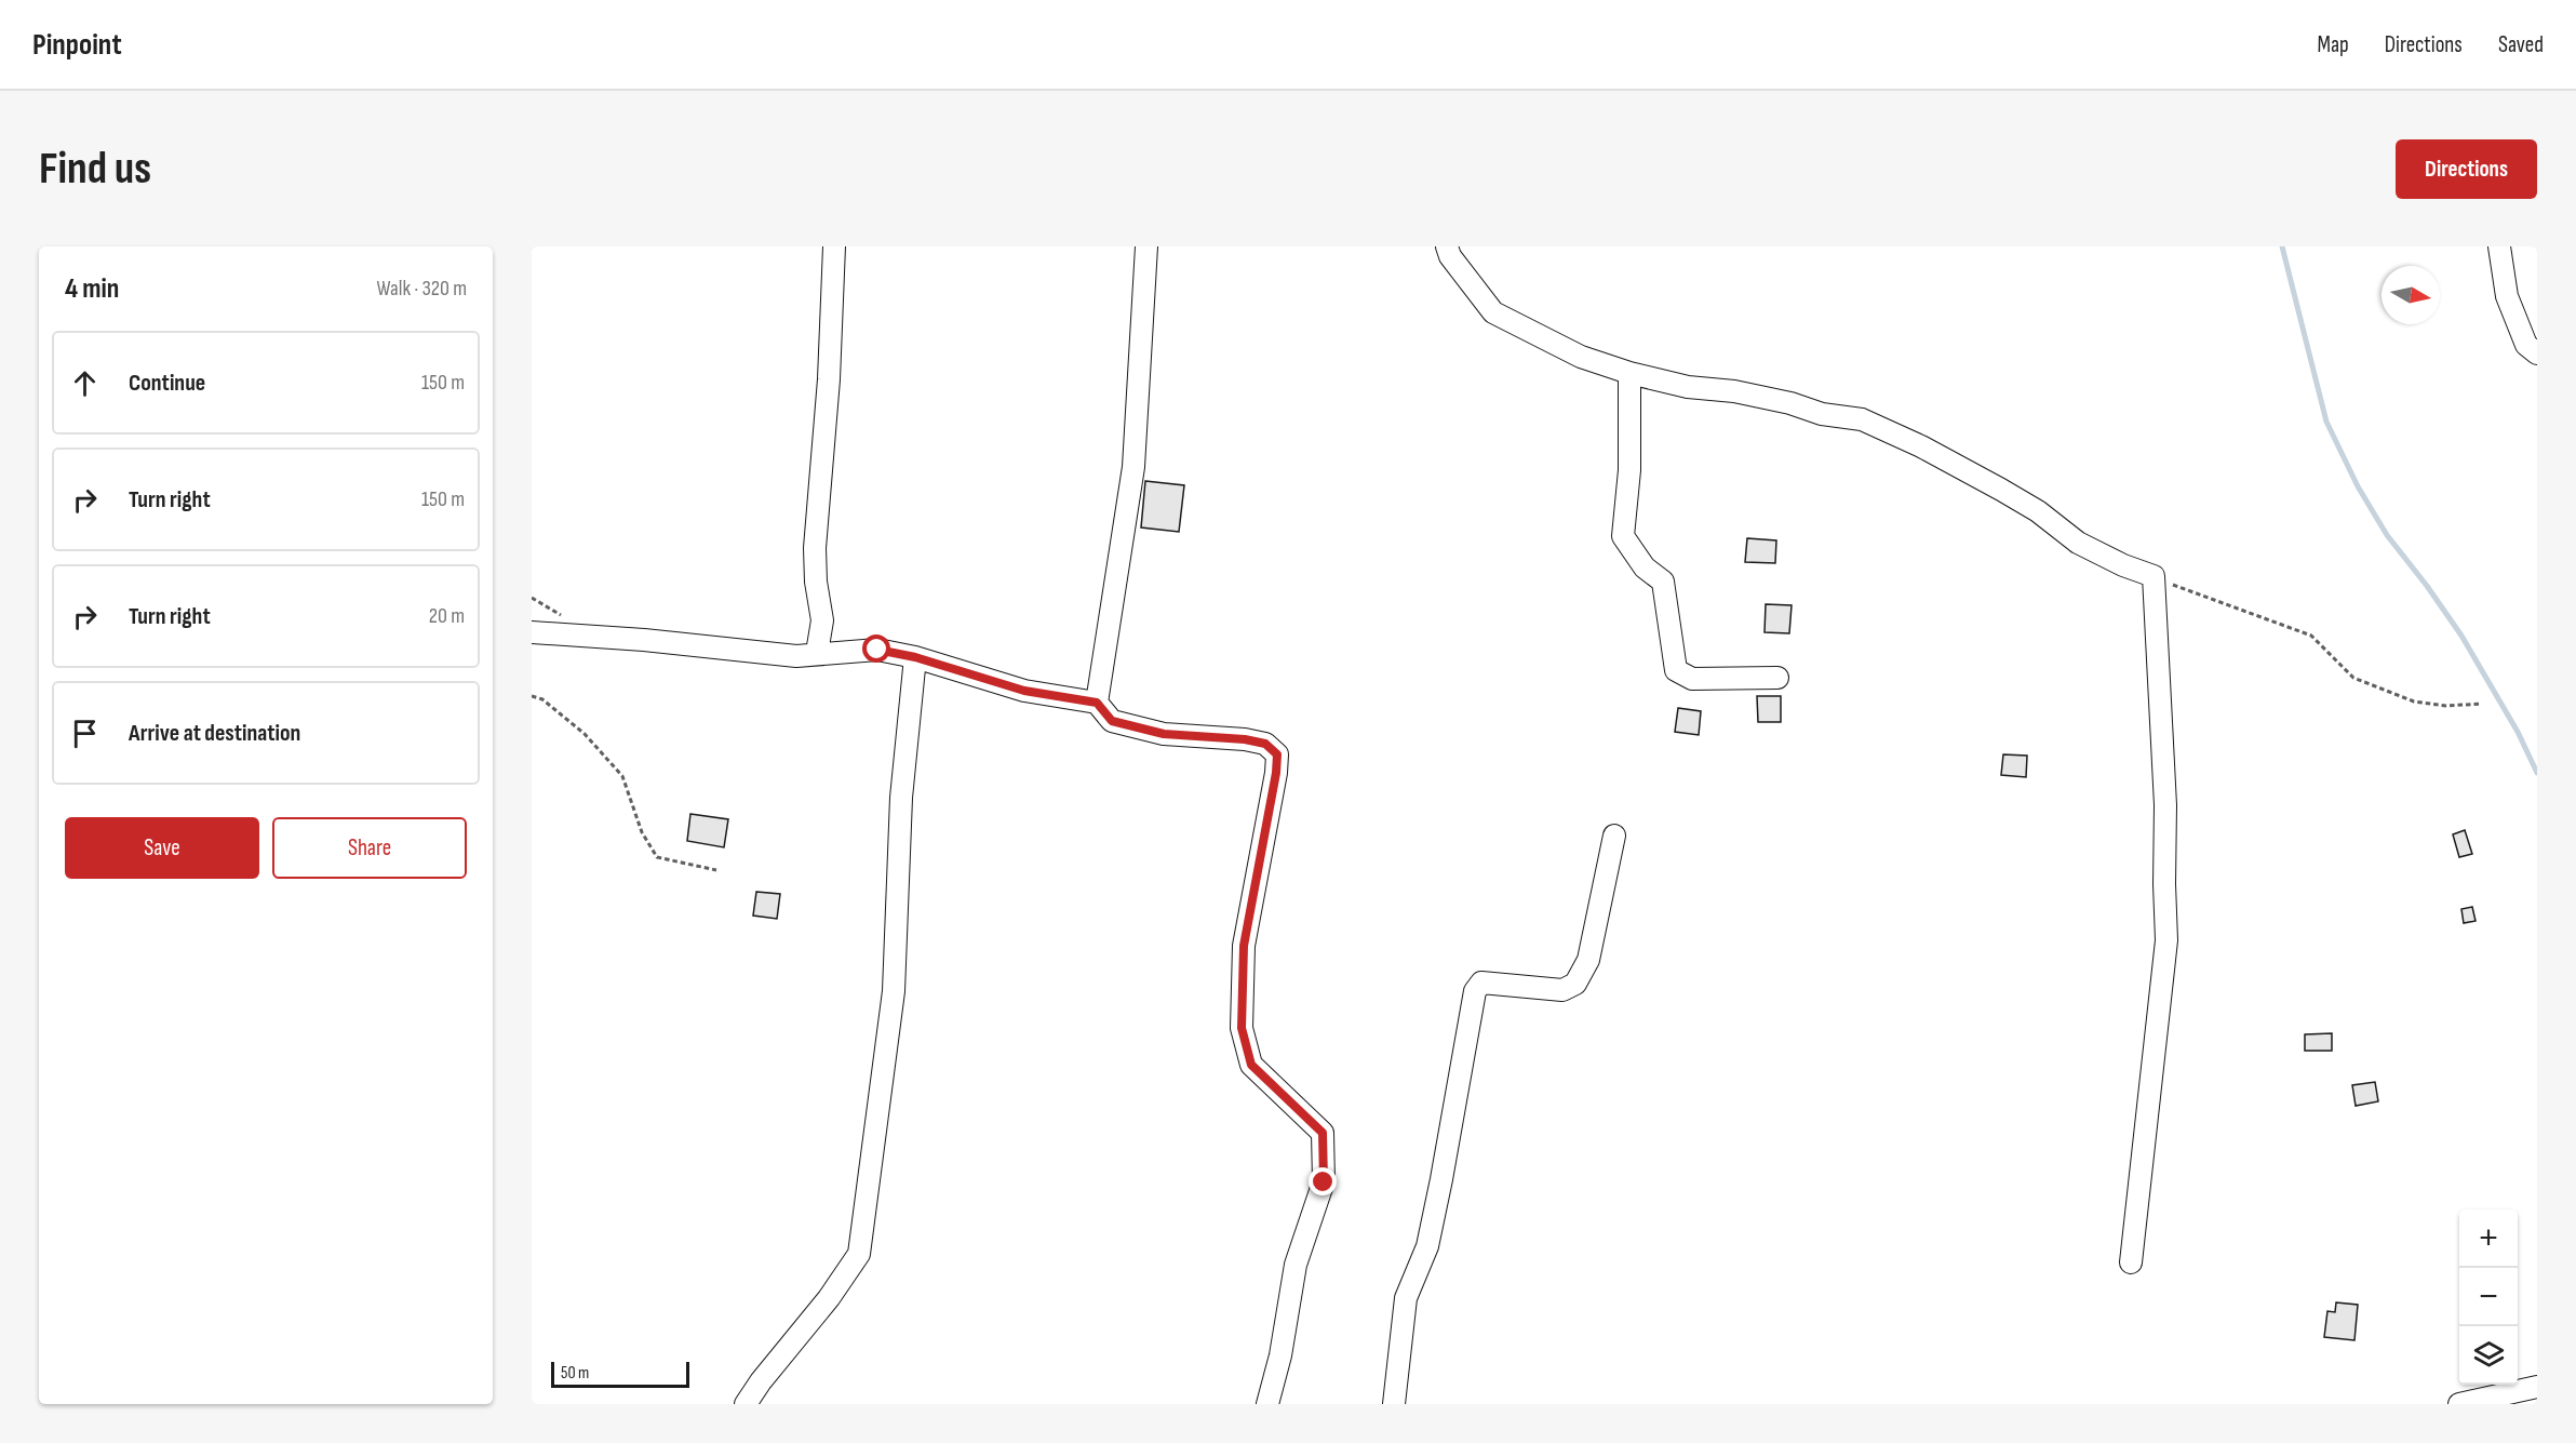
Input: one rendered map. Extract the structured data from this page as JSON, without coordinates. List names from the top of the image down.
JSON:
{
  "scale_bar": "50 m",
  "north": "right",
  "page": {
    "header": "Pinpoint",
    "nav": ["Map", "Directions", "Saved"],
    "buttons": [
      "Directions",
      ["Save", "Share"]
    ],
    "title": "Find us",
    "heading": ["4 min", "Walk · 320 m"],
    "list": [
      ["Continue", "150 m"],
      ["Turn right", "150 m"],
      ["Turn right", "20 m"],
      "Arrive at destination"
    ],
    "map_buttons": ["+", "−"],
    "scale": "50 m"
  }
}
